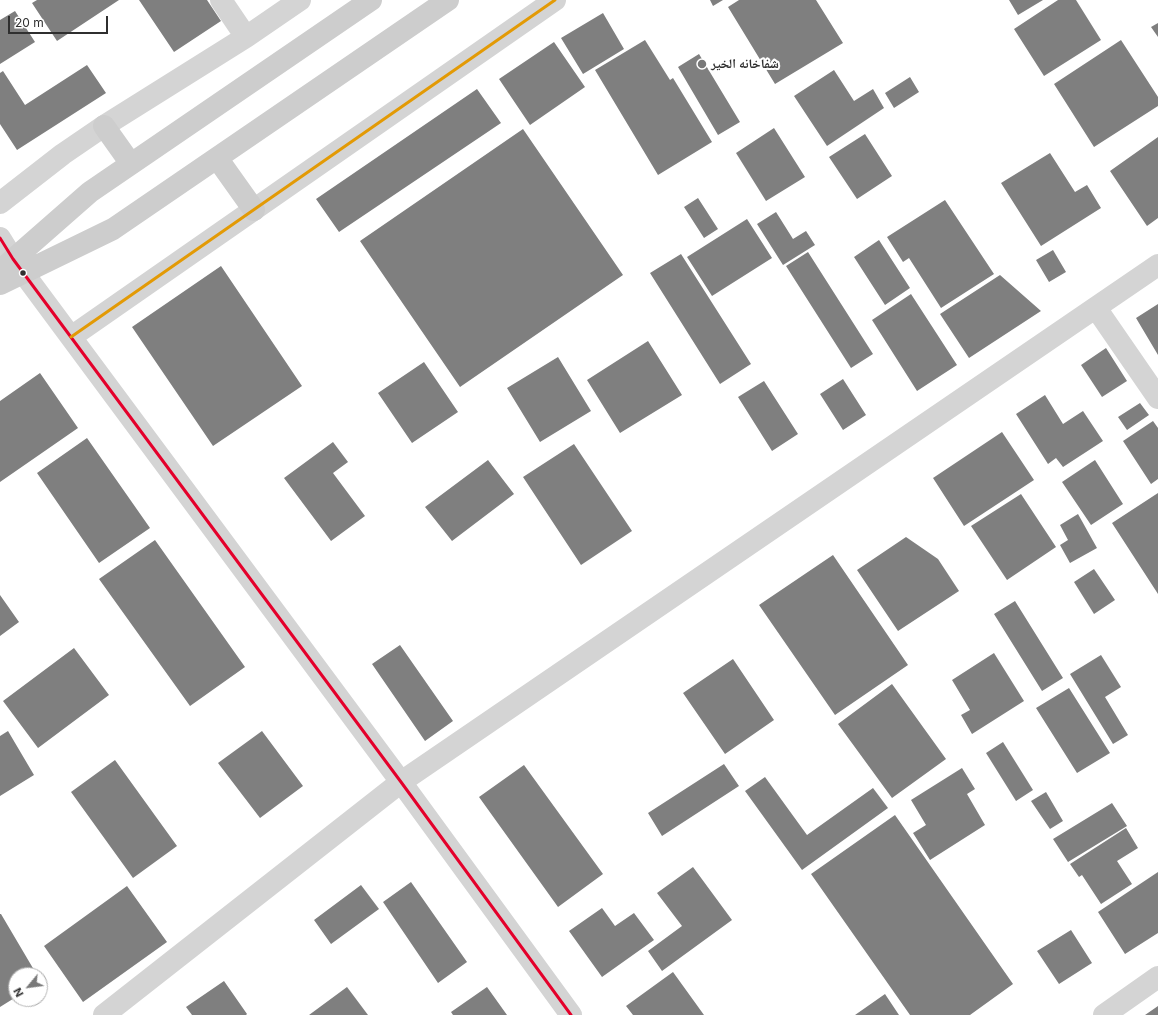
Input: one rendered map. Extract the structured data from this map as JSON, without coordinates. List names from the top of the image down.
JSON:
{
  "places": ["شفاخانه الخیر"],
  "scale_bar": "20 m",
  "north": "bottom left"
}
